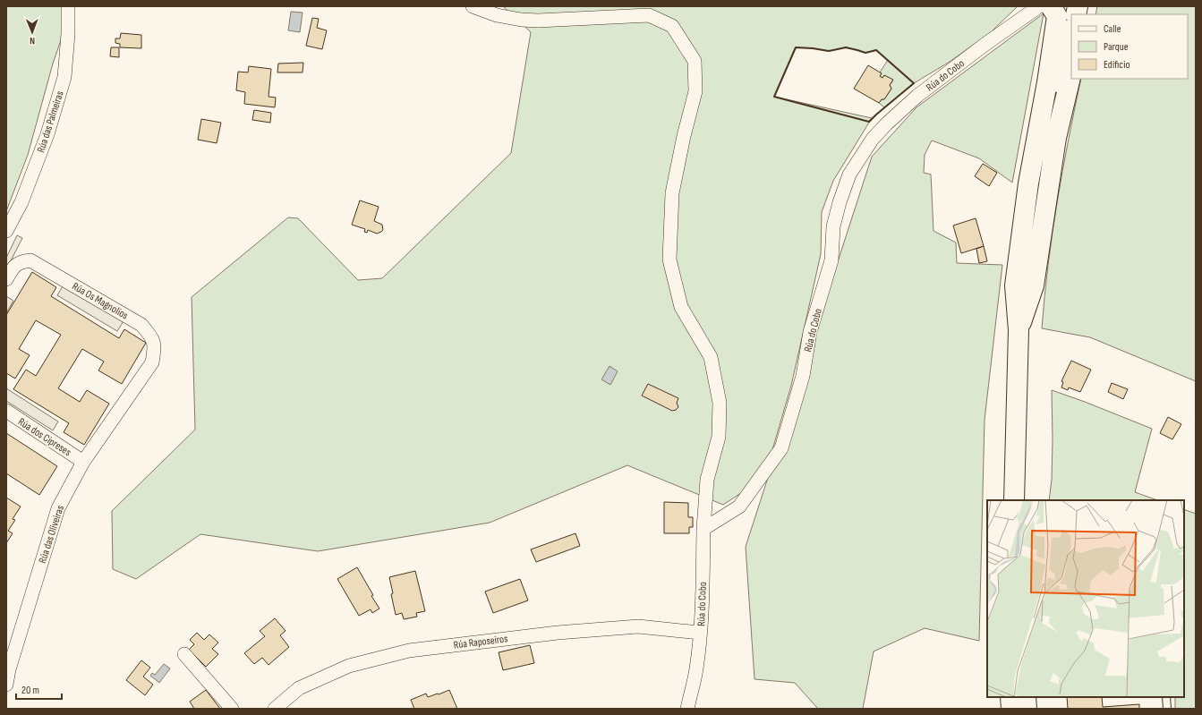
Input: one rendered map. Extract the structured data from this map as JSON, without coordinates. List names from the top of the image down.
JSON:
{
  "streets": {
    "street": [
      "Rúa do Cobo",
      "Rúa das Palmeiras",
      "Rúa Os Magnolios",
      "Rúa dos Cipreses",
      "Rúa das Oliveiras",
      "Rúa Raposeiros"
    ]
  },
  "crossings": [
    ["Rúa do Cobo", "Rúa Raposeiros"],
    ["Rúa Os Magnolios", "Rúa das Oliveiras"],
    ["Rúa dos Cipreses", "Rúa das Oliveiras"]
  ],
  "legend": ["Calle", "Parque", "Edificio"],
  "scale_bar": "20 m",
  "north": "bottom"
}
